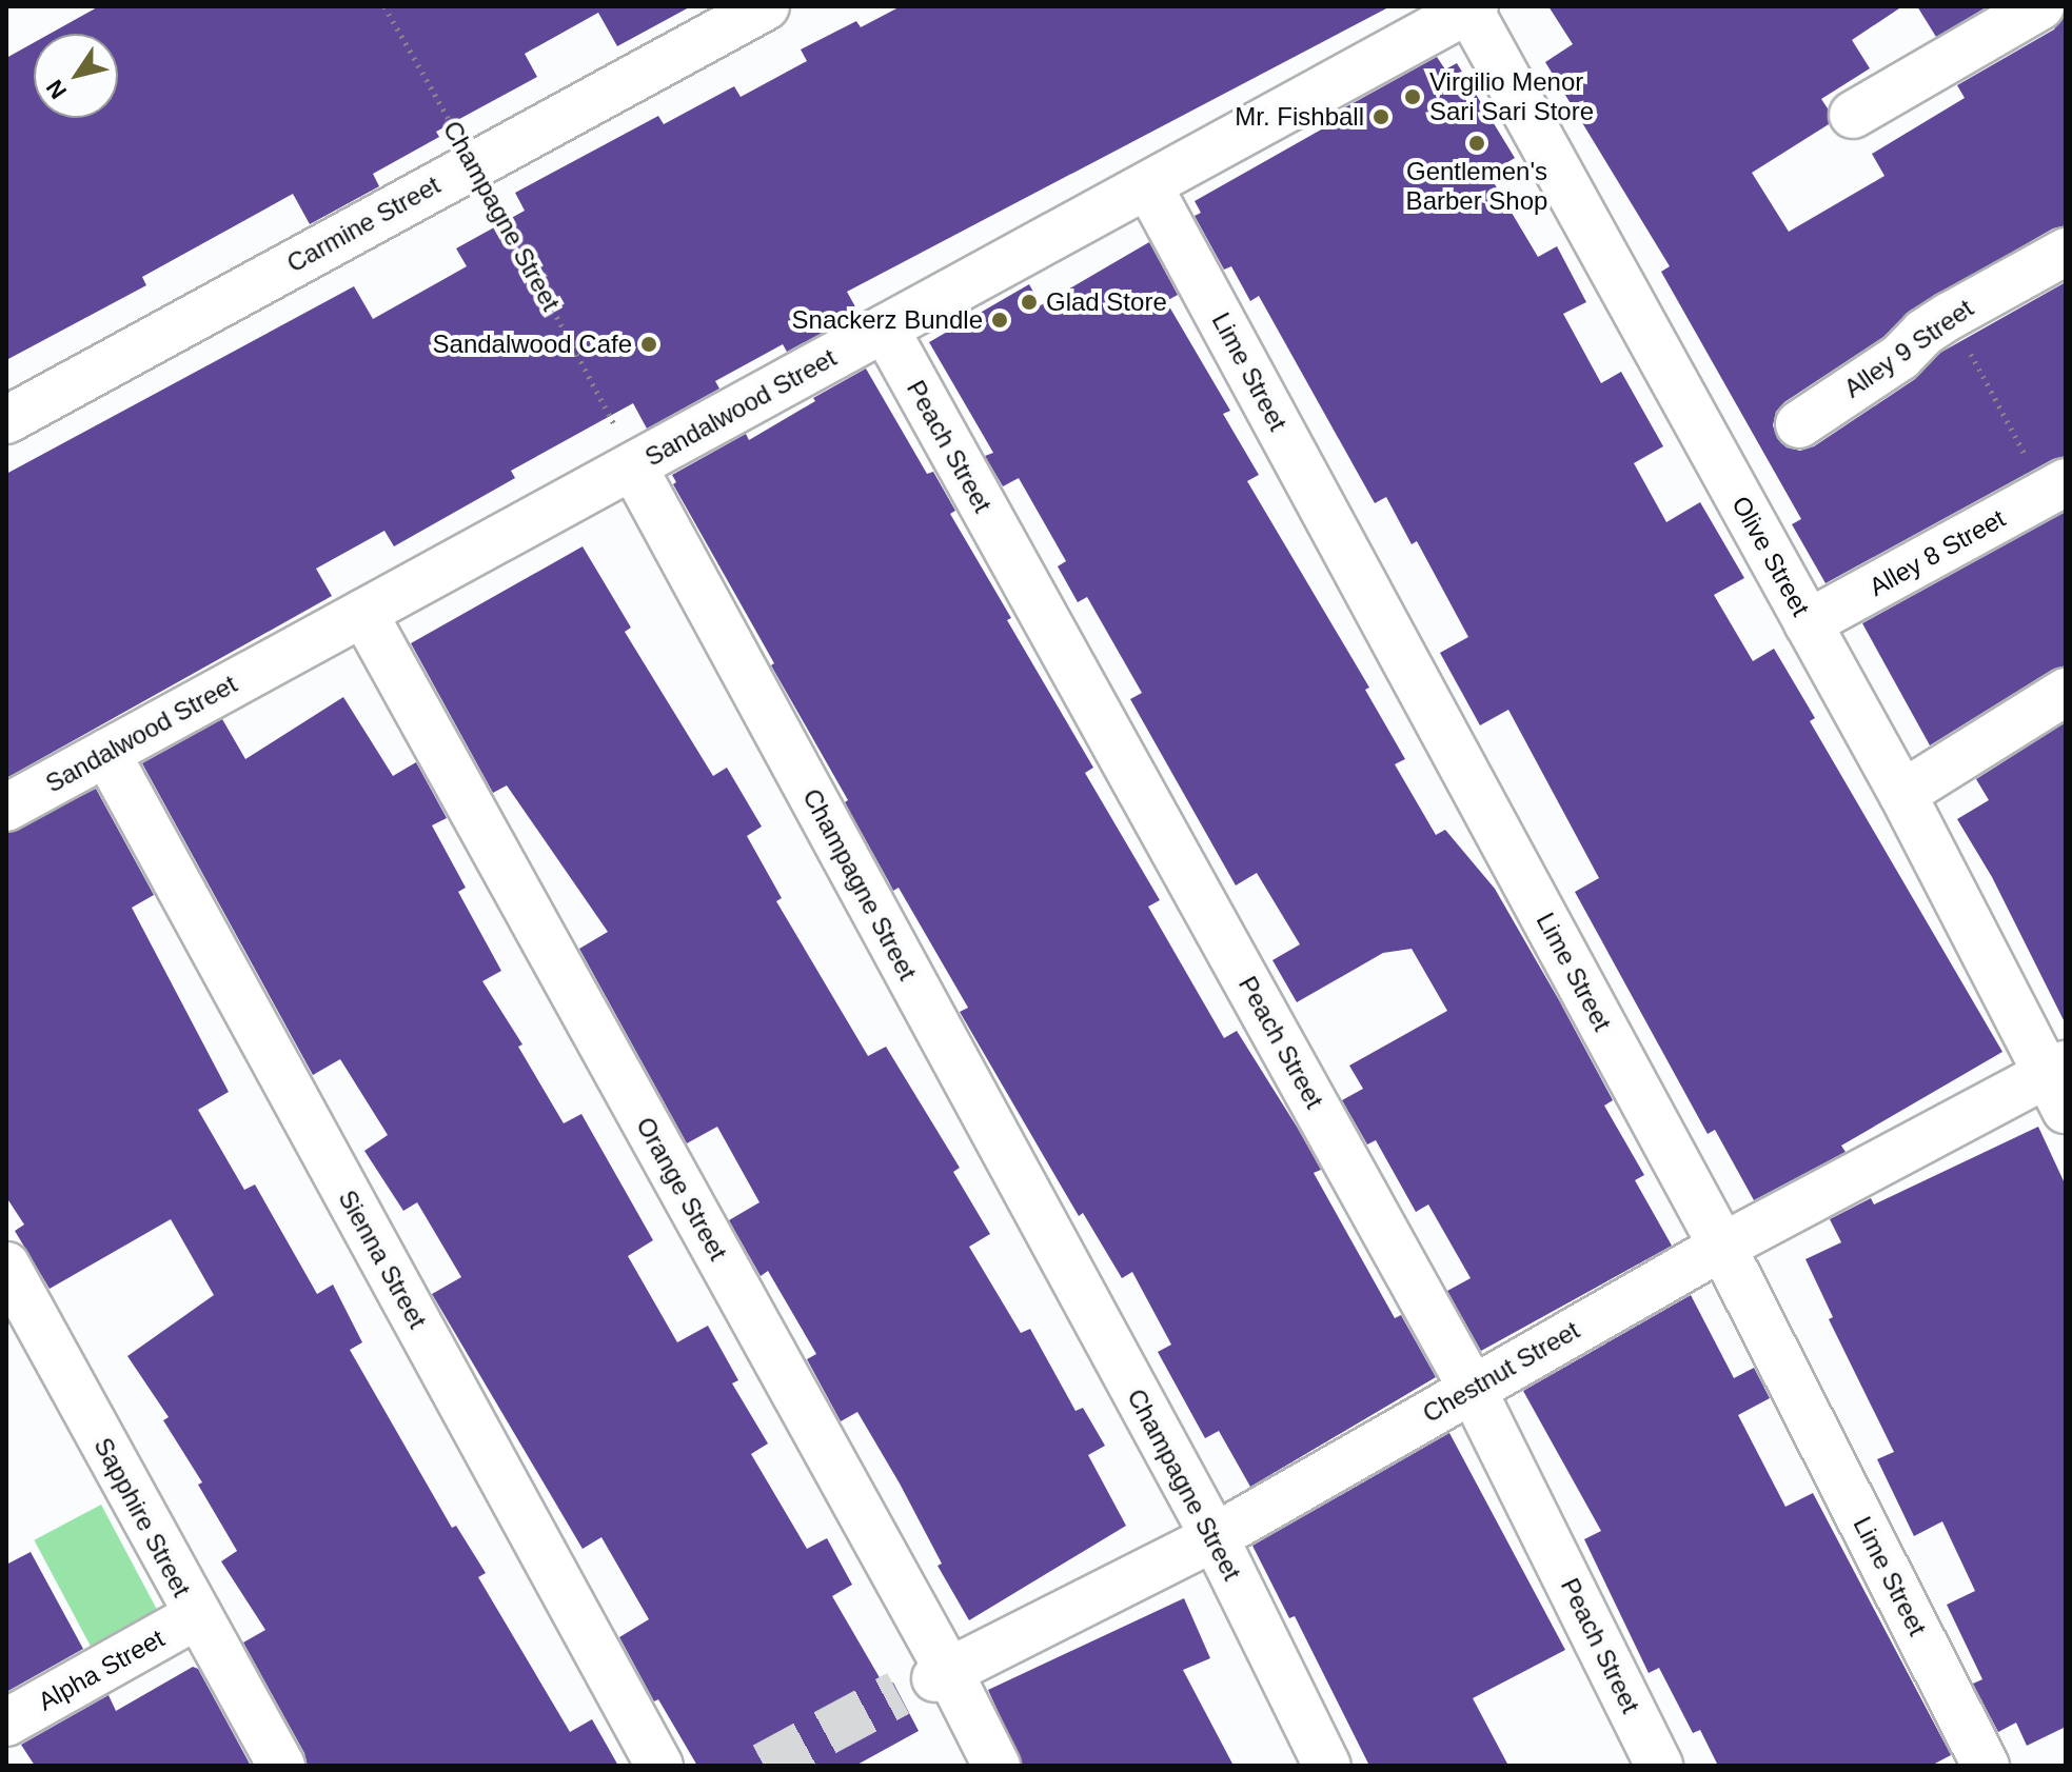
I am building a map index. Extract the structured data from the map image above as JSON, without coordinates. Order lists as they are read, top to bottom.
{
  "streets": {
    "street": [
      "Champagne Street",
      "Carmine Street",
      "Alley 9 Street",
      "Lime Street",
      "Sandalwood Street",
      "Peach Street",
      "Alley 8 Street",
      "Olive Street",
      "Orange Street",
      "Sienna Street",
      "Chestnut Street",
      "Sapphire Street",
      "Alpha Street"
    ]
  },
  "crossings": [
    ["Champagne Street", "Carmine Street"],
    ["Champagne Street", "Sandalwood Street"],
    ["Champagne Street", "Chestnut Street"],
    ["Lime Street", "Sandalwood Street"],
    ["Lime Street", "Chestnut Street"],
    ["Sandalwood Street", "Peach Street"],
    ["Sandalwood Street", "Olive Street"],
    ["Sandalwood Street", "Orange Street"],
    ["Sandalwood Street", "Sienna Street"],
    ["Peach Street", "Chestnut Street"],
    ["Alley 8 Street", "Olive Street"],
    ["Olive Street", "Chestnut Street"],
    ["Orange Street", "Chestnut Street"],
    ["Sapphire Street", "Alpha Street"]
  ],
  "places": [
    "Virgilio Menor Sari Sari Store",
    "Mr. Fishball",
    "Gentlemen's Barber Shop",
    "Glad Store",
    "Snackerz Bundle",
    "Sandalwood Cafe"
  ],
  "north": "bottom left"
}
